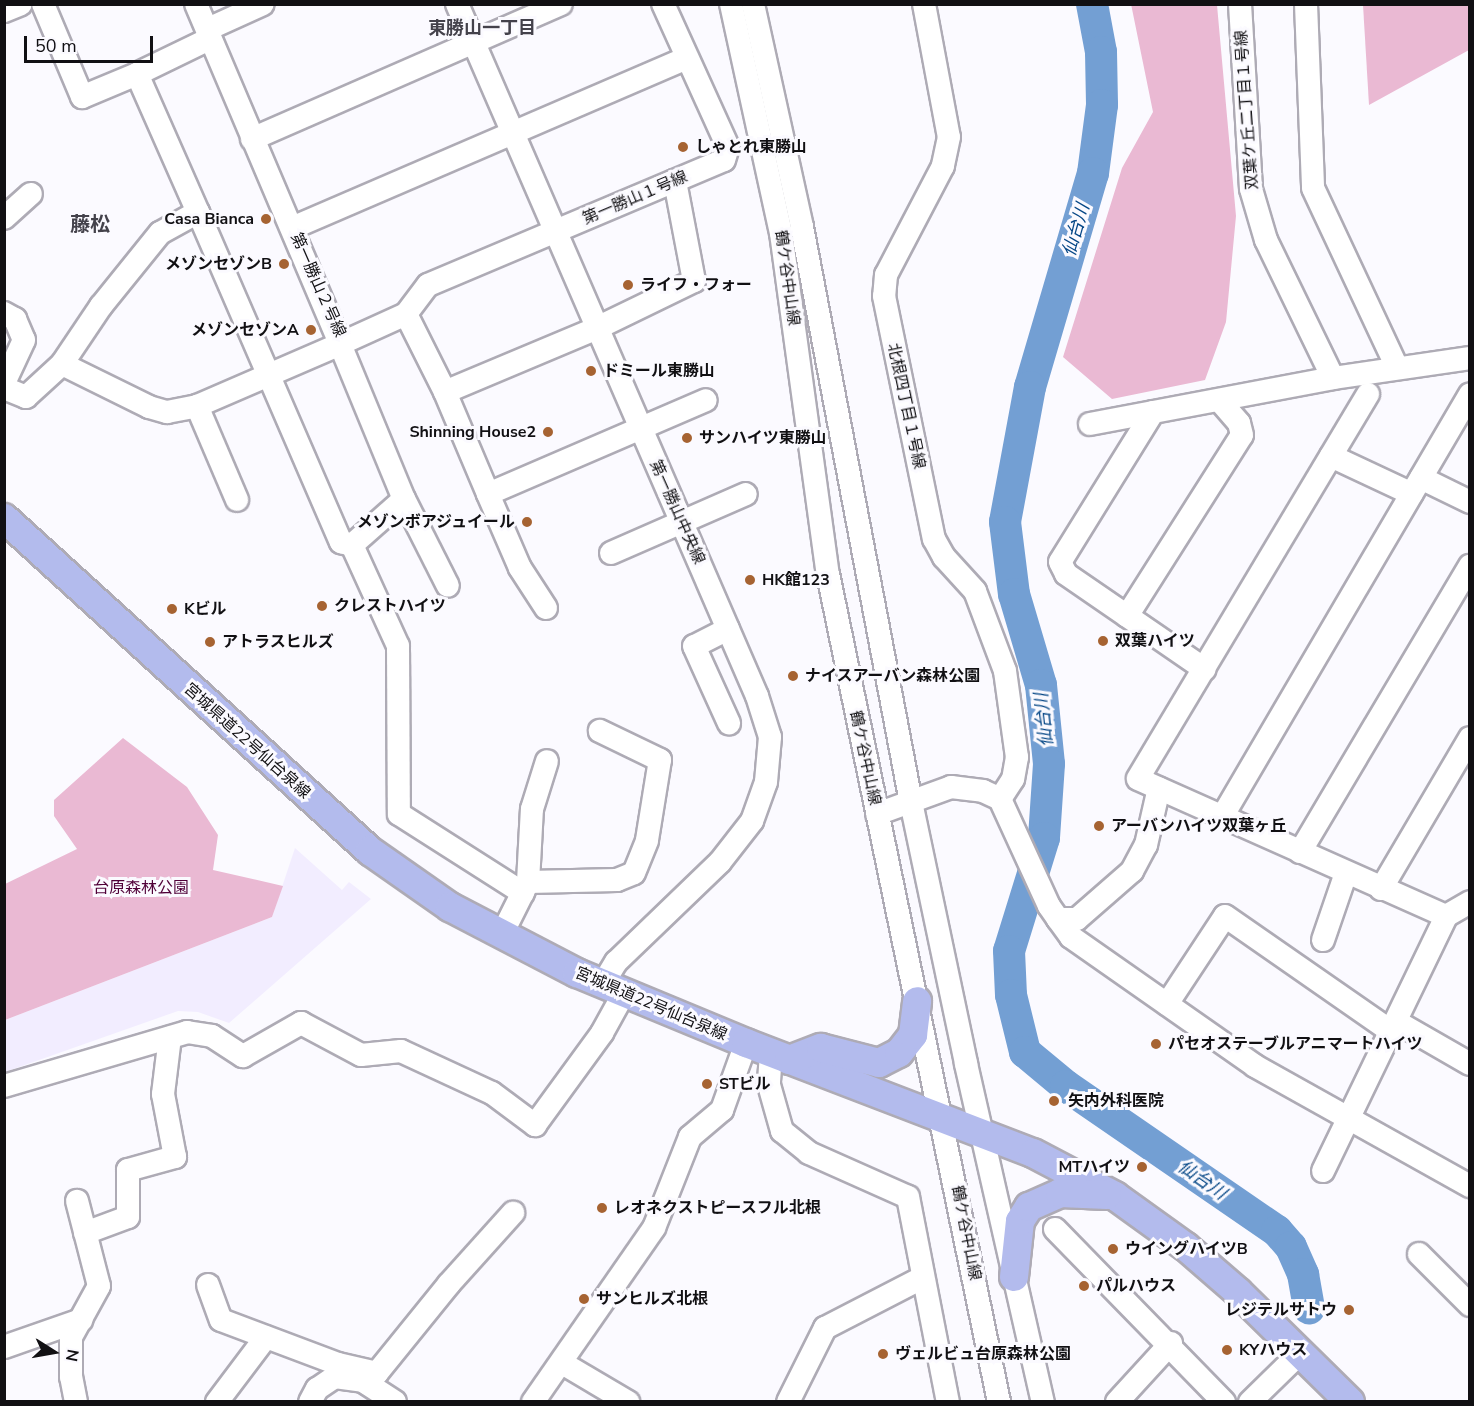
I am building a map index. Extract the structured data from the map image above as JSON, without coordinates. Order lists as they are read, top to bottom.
{
  "streets": {
    "main road": ["宮城県道22号仙台泉線"],
    "street": [
      "双葉ケ丘二丁目１号線",
      "第一勝山１号線",
      "鶴ケ谷中山線",
      "第一勝山２号線",
      "北根四丁目１号線",
      "第一勝山中央線"
    ]
  },
  "crossings": [
    ["第一勝山１号線", "第一勝山２号線"],
    ["第一勝山１号線", "第一勝山中央線"],
    ["鶴ケ谷中山線", "宮城県道22号仙台泉線"],
    ["第一勝山２号線", "第一勝山中央線"],
    ["第一勝山中央線", "宮城県道22号仙台泉線"]
  ],
  "districts": ["東勝山一丁目", "藤松"],
  "water": ["仙台川"],
  "parks": ["台原森林公園"],
  "places": [
    "しゃとれ東勝山",
    "Casa Bianca",
    "メゾンセゾンB",
    "ライフ・フォー",
    "メゾンセゾンA",
    "ドミール東勝山",
    "Shinning House2",
    "サンハイツ東勝山",
    "メゾンボアジュイール",
    "HK館123",
    "クレストハイツ",
    "Kビル",
    "双葉ハイツ",
    "アトラスヒルズ",
    "ナイスアーバン森林公園",
    "アーバンハイツ双葉ヶ丘",
    "パセオステーブルアニマートハイツ",
    "STビル",
    "矢内外科医院",
    "MTハイツ",
    "レオネクストピースフル北根",
    "ウイングハイツB",
    "パルハウス",
    "サンヒルズ北根",
    "レジテルサトウ",
    "KYハウス",
    "ヴェルビュ台原森林公園"
  ],
  "scale_bar": "50 m",
  "north": "right"
}
